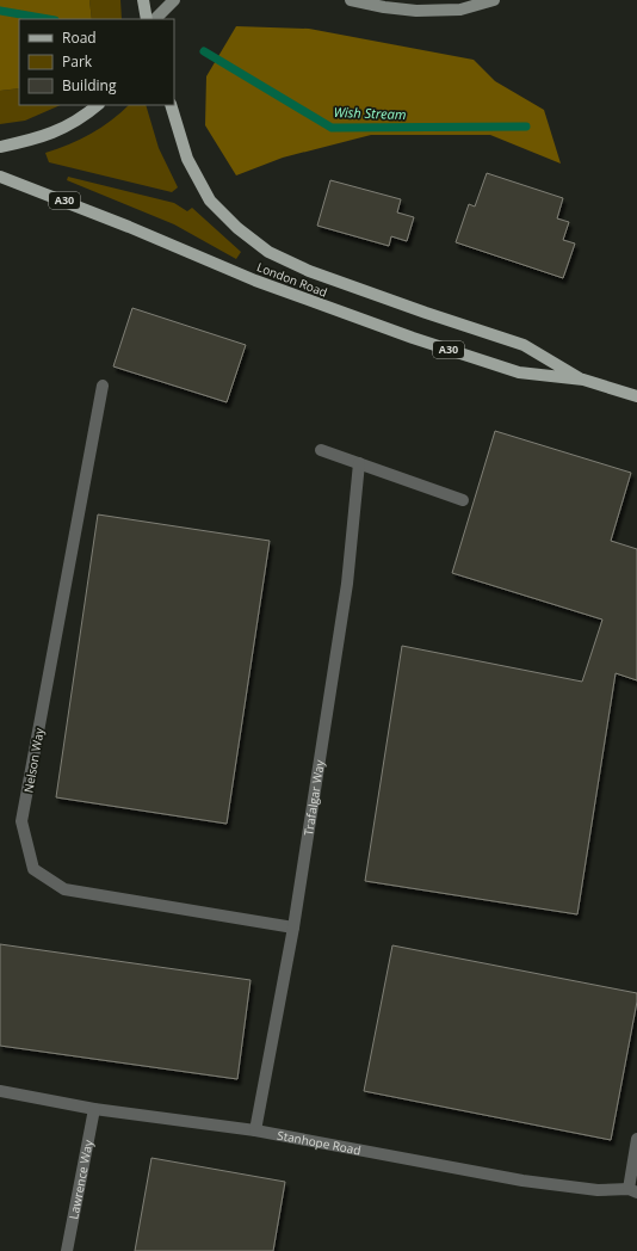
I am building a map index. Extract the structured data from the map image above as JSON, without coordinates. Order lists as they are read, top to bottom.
{
  "streets": {
    "main road": ["A30", "London Road"],
    "street": [
      "Nelson Way",
      "Trafalgar Way",
      "Stanhope Road",
      "Lawrence Way"
    ]
  },
  "crossings": [
    ["Nelson Way", "Trafalgar Way"],
    ["Trafalgar Way", "Stanhope Road"],
    ["Stanhope Road", "Lawrence Way"]
  ],
  "water": ["Wish Stream"],
  "legend": ["Road", "Park", "Building"]
}
